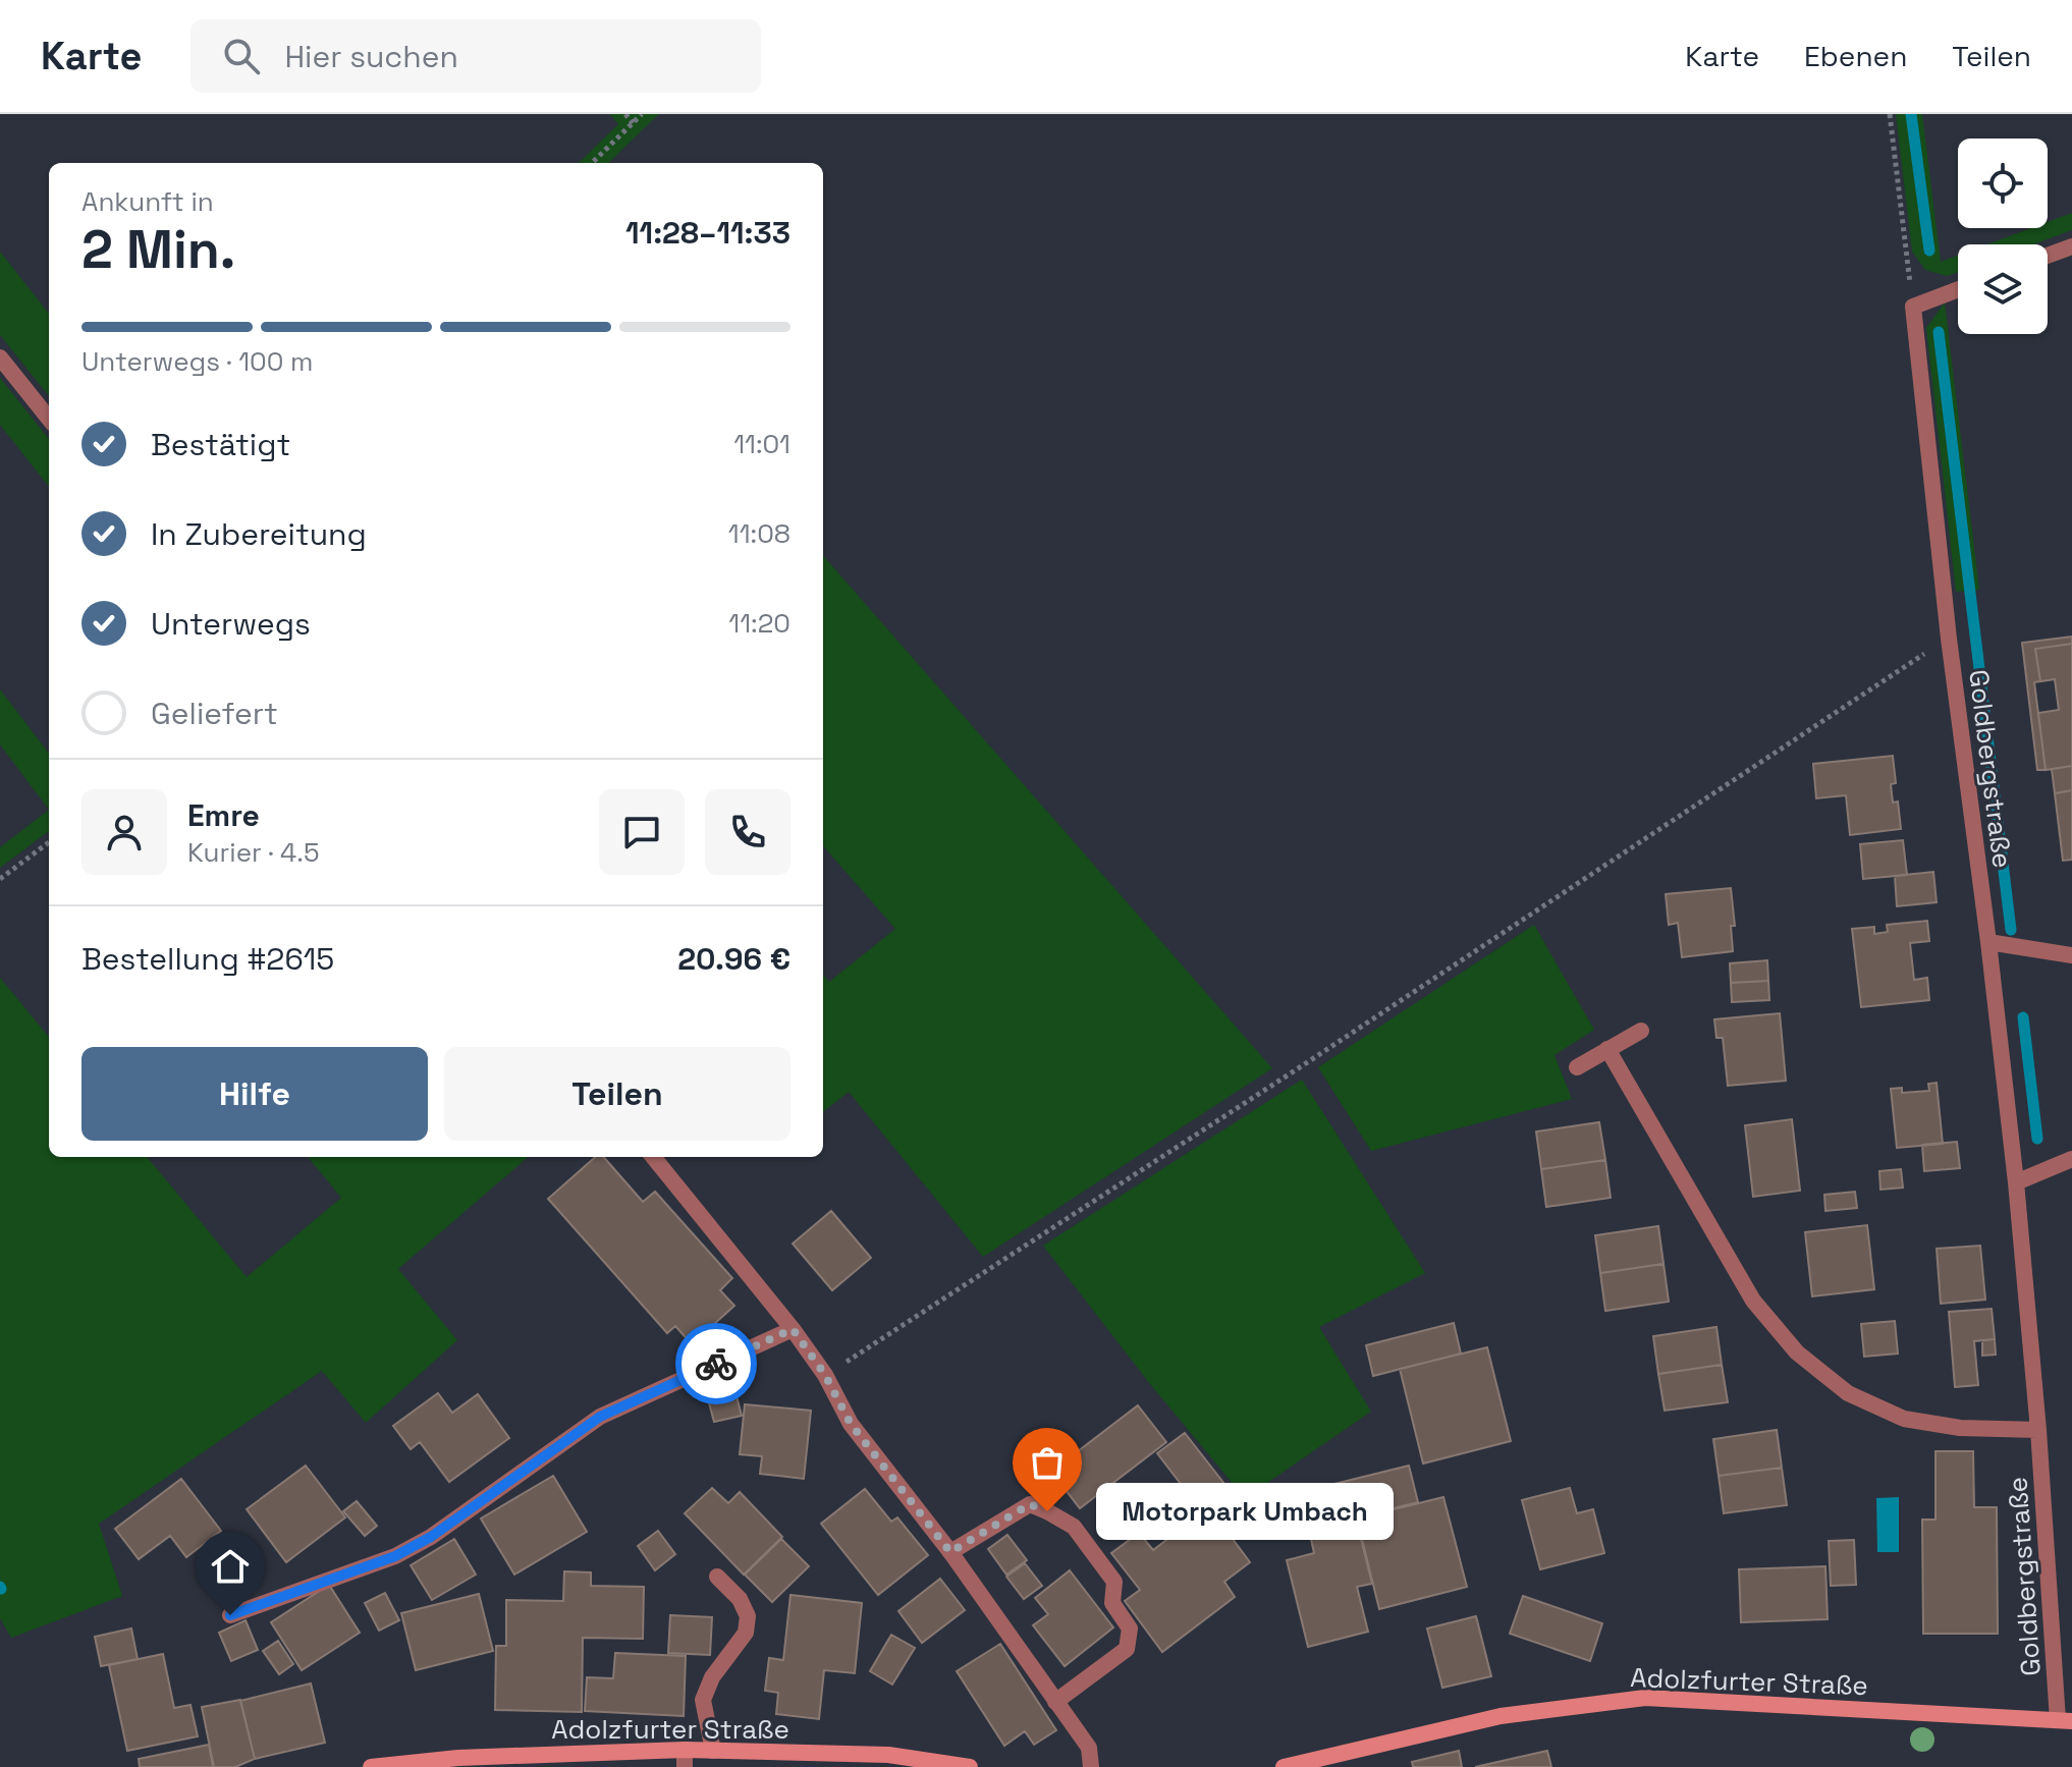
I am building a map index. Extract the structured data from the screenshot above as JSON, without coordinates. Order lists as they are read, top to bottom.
{
  "streets": {
    "main road": ["Adolzfurter Straße"],
    "street": ["Goldbergstraße"]
  },
  "crossings": [
    ["Goldbergstraße", "Adolzfurter Straße"]
  ],
  "places": ["Motorpark Umbach"],
  "page": {
    "header": "Karte",
    "search": "Hier suchen",
    "nav": ["Karte", "Ebenen", "Teilen"],
    "heading": ["2 Min.", "Ankunft in", "11:28–11:33"],
    "panel": [
      "Emre",
      "Kurier · 4.5",
      "Bestellung #2615",
      "20.96 €"
    ],
    "bar": "Unterwegs · 100 m",
    "list": [
      ["Bestätigt", "11:01"],
      ["In Zubereitung", "11:08"],
      ["Unterwegs", "11:20"],
      "Geliefert"
    ],
    "buttons": ["Hilfe", "Teilen"],
    "bubble": "Motorpark Umbach"
  }
}
